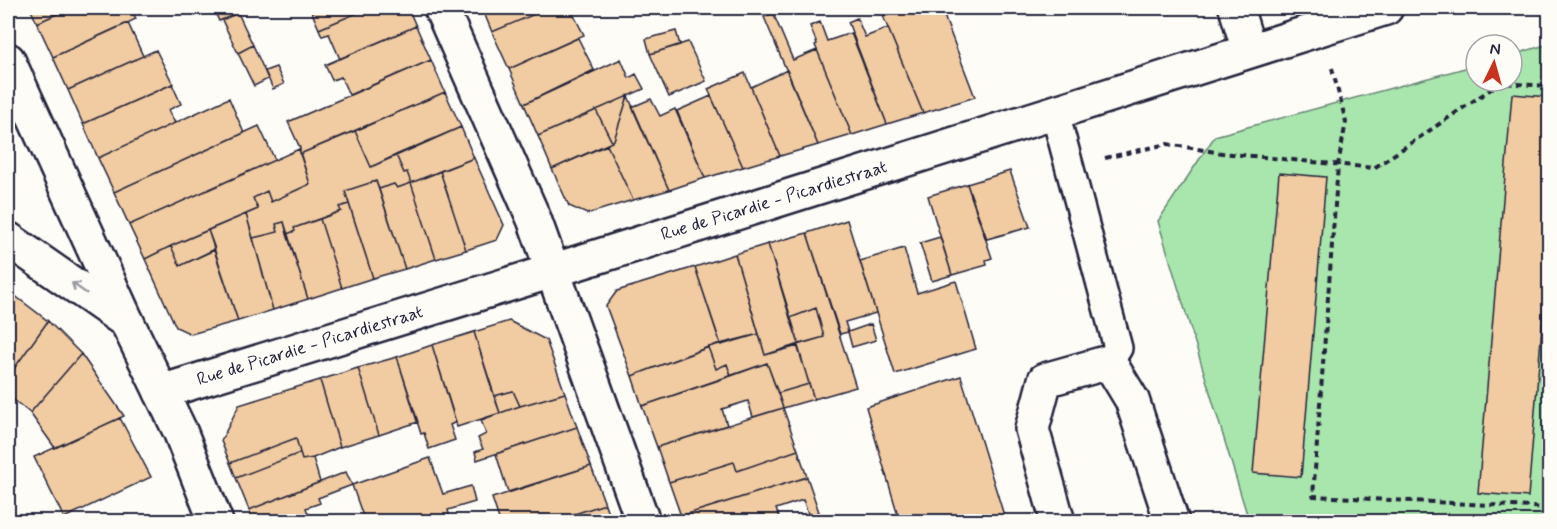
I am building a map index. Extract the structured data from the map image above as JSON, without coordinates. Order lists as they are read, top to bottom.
{
  "streets": {
    "street": ["Rue de Picardie - Picardiestraat"]
  },
  "north": "top"
}
